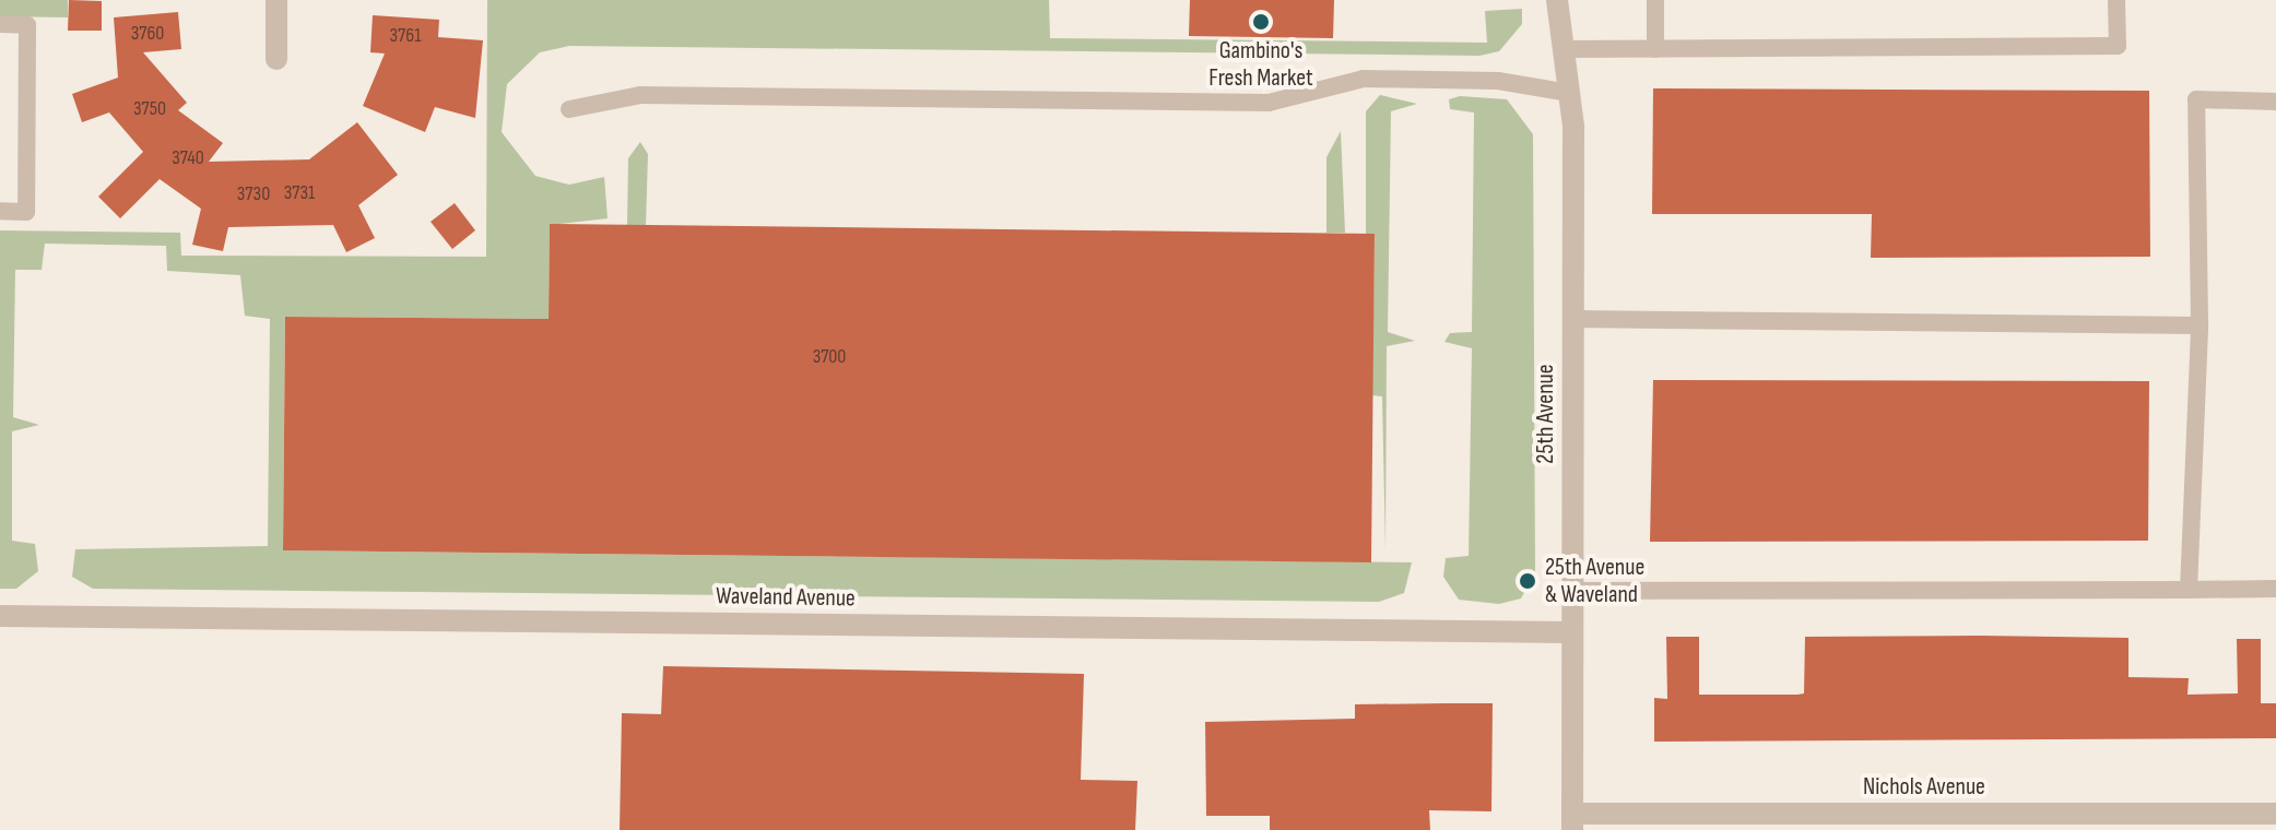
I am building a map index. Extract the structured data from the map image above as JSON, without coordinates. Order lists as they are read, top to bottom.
{
  "streets": {
    "street": ["25th Avenue", "Waveland Avenue", "Nichols Avenue"]
  },
  "crossings": [
    ["25th Avenue", "Waveland Avenue"],
    ["25th Avenue", "Nichols Avenue"]
  ],
  "places": ["Gambino's Fresh Market", "25th Avenue & Waveland"],
  "house_numbers": [
    "3760",
    "3761",
    "3750",
    "3740",
    "3731",
    "3730",
    "3700"
  ]
}
